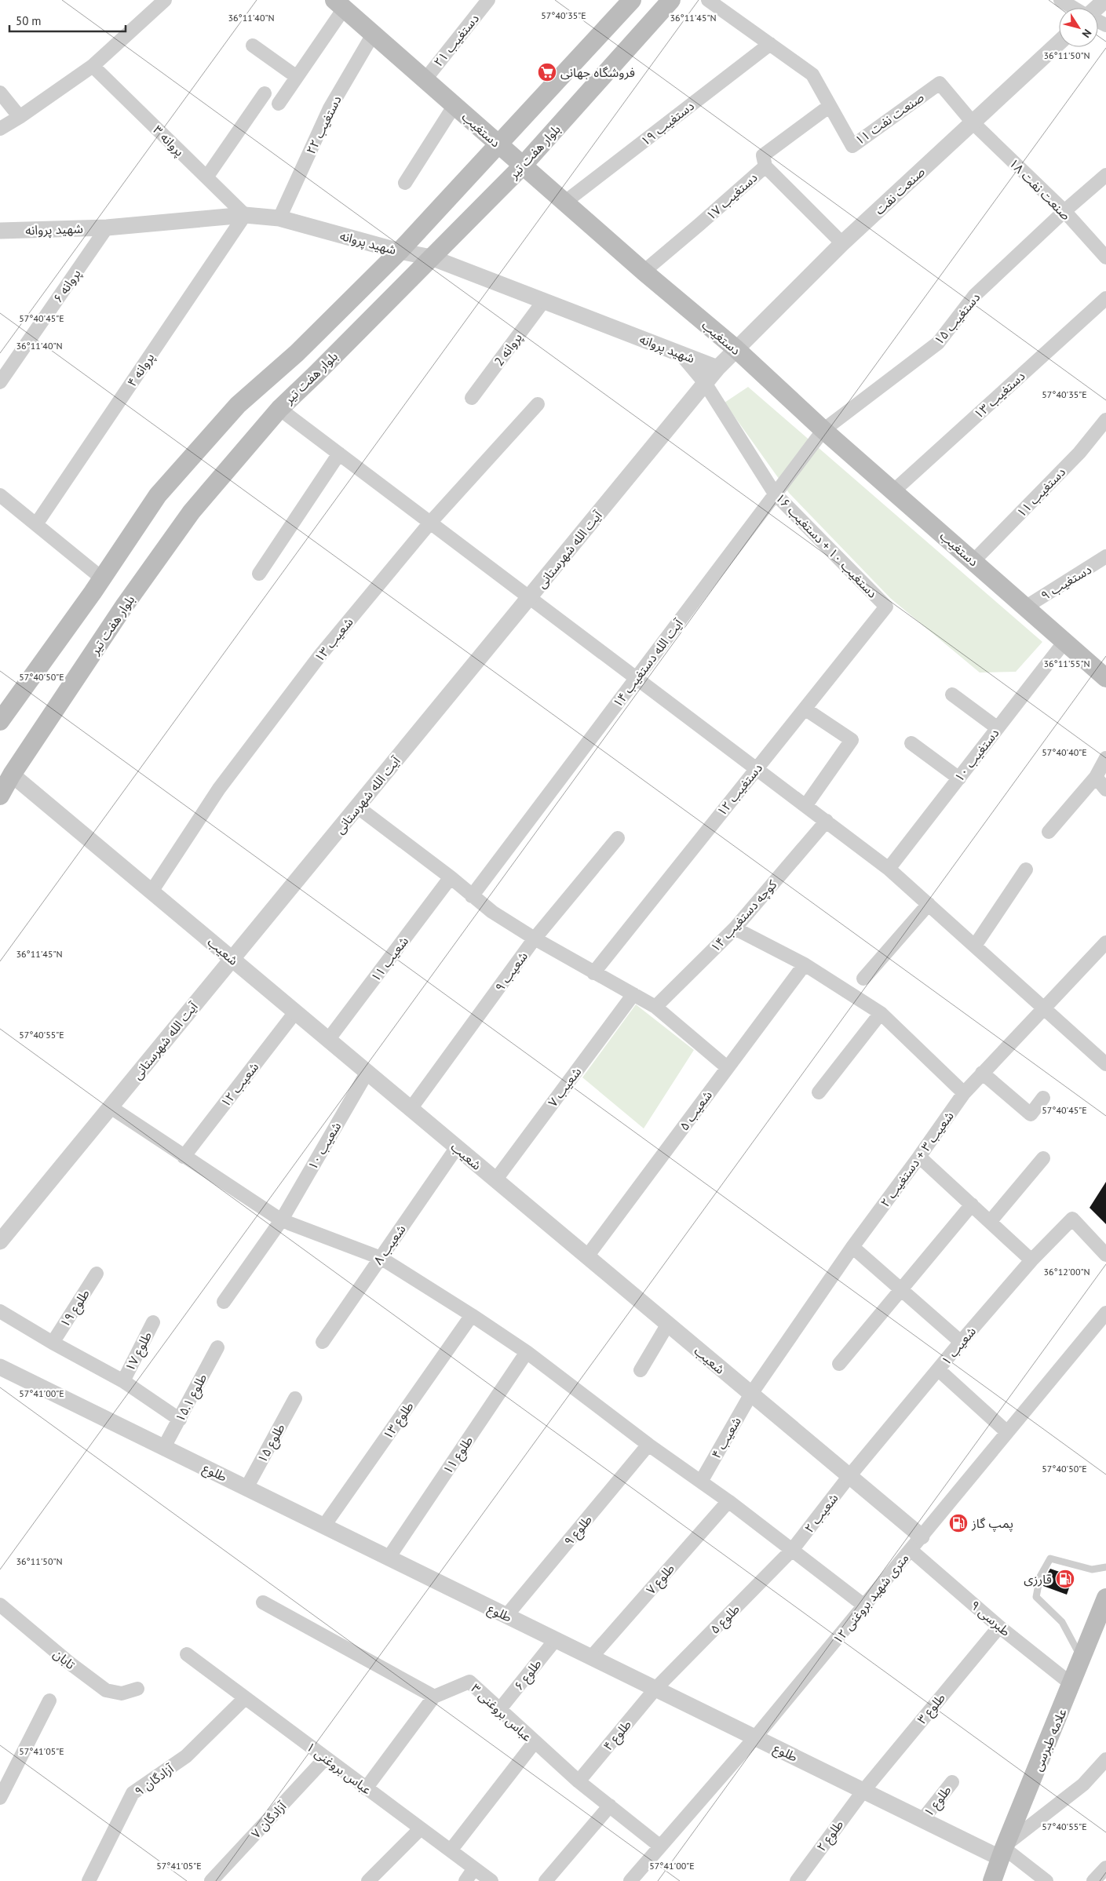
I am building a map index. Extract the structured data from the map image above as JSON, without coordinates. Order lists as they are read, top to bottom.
{
  "streets": {
    "main road": ["دستغیب", "بلوار هفت تیر", "علامه طبرسی"],
    "street": [
      "دستغیب ۲۱",
      "صنعت نفت ۱۱",
      "دستغیب ۱۹",
      "دستغیب ۲۲",
      "پروانه ۳",
      "صنعت نفت ۱۸",
      "صنعت نفت",
      "دستغیب ۱۷",
      "شهید پروانه",
      "پروانه ۶",
      "دستغیب ۱۵",
      "پروانه 2",
      "پروانه ۴",
      "دستغیب ۱۳",
      "دستغیب ۱۱",
      "دستغیب ۱۰ + دستغیب ۱۶",
      "آیت الله شهرستانی",
      "دستغیب ۹",
      "شعیب ۱۳",
      "آیت الله دستغیب ۱۴",
      "دستغیب ۱۰",
      "دستغیب ۱۲",
      "کوچه دستغیب ۱۴",
      "شعیب",
      "شعیب ۱۱",
      "شعیب ۹",
      "شعیب ۱۲",
      "شعیب ۷",
      "شعیب ۵",
      "شعیب ۱۰",
      "شعیب ۳ + دستغیب ۲",
      "شعیب ۸",
      "طلوع ۱۹",
      "شعیب ۱",
      "طلوع ۱۷",
      "طلوع ۱۵.۱",
      "طلوع ۱۳",
      "شعیب ۴",
      "طلوع ۱۵",
      "طلوع ۱۱",
      "طلوع",
      "شعیب ۲",
      "طلوع ۹",
      "طلوع ۷",
      "۱۲ متری شهید بروغنی",
      "طبرسی ۹",
      "طلوع ۵",
      "تابان",
      "طلوع ۶",
      "طلوع ۳",
      "عباس بروغنی ۳",
      "طلوع ۴",
      "عباس بروغنی ۱",
      "آزادگان ۹",
      "طلوع ۱",
      "آزادگان ۷",
      "طلوع ۲"
    ]
  },
  "crossings": [
    ["دستغیب ۲۱", "دستغیب"],
    ["صنعت نفت ۱۱", "دستغیب ۱۹"],
    ["صنعت نفت ۱۱", "صنعت نفت ۱۸"],
    ["صنعت نفت ۱۱", "صنعت نفت"],
    ["صنعت نفت ۱۱", "دستغیب ۱۷"],
    ["دستغیب ۱۹", "دستغیب"],
    ["دستغیب ۲۲", "دستغیب"],
    ["دستغیب ۲۲", "شهید پروانه"],
    ["دستغیب", "بلوار هفت تیر"],
    ["دستغیب", "صنعت نفت"],
    ["دستغیب", "دستغیب ۱۷"],
    ["دستغیب", "دستغیب ۱۵"],
    ["دستغیب", "دستغیب ۱۳"],
    ["دستغیب", "دستغیب ۱۱"],
    ["دستغیب", "آیت الله شهرستانی"],
    ["دستغیب", "دستغیب ۹"],
    ["دستغیب", "آیت الله دستغیب ۱۴"],
    ["دستغیب", "دستغیب ۱۰"],
    ["پروانه ۳", "شهید پروانه"],
    ["پروانه ۳", "پروانه ۴"],
    ["بلوار هفت تیر", "شهید پروانه"],
    ["بلوار هفت تیر", "شعیب"],
    ["صنعت نفت ۱۸", "صنعت نفت"],
    ["صنعت نفت ۱۸", "دستغیب ۱۵"],
    ["صنعت نفت", "آیت الله شهرستانی"],
    ["شهید پروانه", "پروانه ۶"],
    ["شهید پروانه", "پروانه 2"],
    ["شهید پروانه", "پروانه ۴"],
    ["شهید پروانه", "دستغیب ۱۰ + دستغیب ۱۶"],
    ["شهید پروانه", "آیت الله شهرستانی"],
    ["دستغیب ۱۵", "آیت الله دستغیب ۱۴"],
    ["دستغیب ۱۰ + دستغیب ۱۶", "آیت الله شهرستانی"],
    ["دستغیب ۱۰ + دستغیب ۱۶", "آیت الله دستغیب ۱۴"],
    ["دستغیب ۱۰ + دستغیب ۱۶", "دستغیب ۱۲"],
    ["آیت الله شهرستانی", "شعیب"],
    ["شعیب ۱۳", "شعیب"],
    ["شعیب", "شعیب ۱۱"],
    ["شعیب", "شعیب ۹"],
    ["شعیب", "شعیب ۱۲"],
    ["شعیب", "شعیب ۷"],
    ["شعیب", "شعیب ۵"],
    ["شعیب", "شعیب ۱۰"],
    ["شعیب", "شعیب ۳ + دستغیب ۲"],
    ["شعیب", "شعیب ۸"],
    ["شعیب", "شعیب ۱"],
    ["شعیب", "شعیب ۴"],
    ["شعیب", "شعیب ۲"],
    ["شعیب", "۱۲ متری شهید بروغنی"],
    ["شعیب ۳ + دستغیب ۲", "شعیب ۴"],
    ["شعیب ۱", "شعیب ۲"],
    ["طلوع ۱۵.۱", "طلوع"],
    ["طلوع ۱۳", "طلوع"],
    ["طلوع ۱۵", "طلوع"],
    ["طلوع ۱۱", "طلوع"],
    ["طلوع", "طلوع ۹"],
    ["طلوع", "طلوع ۷"],
    ["طلوع", "۱۲ متری شهید بروغنی"],
    ["طلوع", "طلوع ۵"],
    ["طلوع", "طلوع ۶"],
    ["طلوع", "طلوع ۳"],
    ["طلوع", "طلوع ۴"],
    ["طلوع", "علامه طبرسی"],
    ["طلوع", "طلوع ۱"],
    ["طلوع", "طلوع ۲"],
    ["شعیب ۲", "طلوع ۵"],
    ["۱۲ متری شهید بروغنی", "طبرسی ۹"],
    ["۱۲ متری شهید بروغنی", "عباس بروغنی ۳"],
    ["طبرسی ۹", "طلوع ۳"],
    ["طبرسی ۹", "علامه طبرسی"],
    ["طلوع ۵", "طلوع ۴"],
    ["طلوع ۶", "عباس بروغنی ۳"],
    ["طلوع ۳", "طلوع ۲"],
    ["عباس بروغنی ۳", "طلوع ۴"],
    ["عباس بروغنی ۱", "آزادگان ۹"],
    ["عباس بروغنی ۱", "آزادگان ۷"]
  ],
  "places": {
    "supermarket": ["فروشگاه جهانی"],
    "fuel station": ["پمپ گاز", "قارزی"]
  },
  "scale_bar": "50 m",
  "north": "bottom right",
  "coordinates": [
    "57°40'35\"E",
    "36°11'40\"N",
    "36°11'45\"N",
    "36°11'50\"N",
    "57°40'45\"E",
    "36°11'55\"N",
    "57°40'50\"E",
    "57°40'40\"E",
    "57°40'55\"E",
    "36°12'00\"N",
    "57°41'00\"E",
    "57°41'05\"E"
  ]
}
